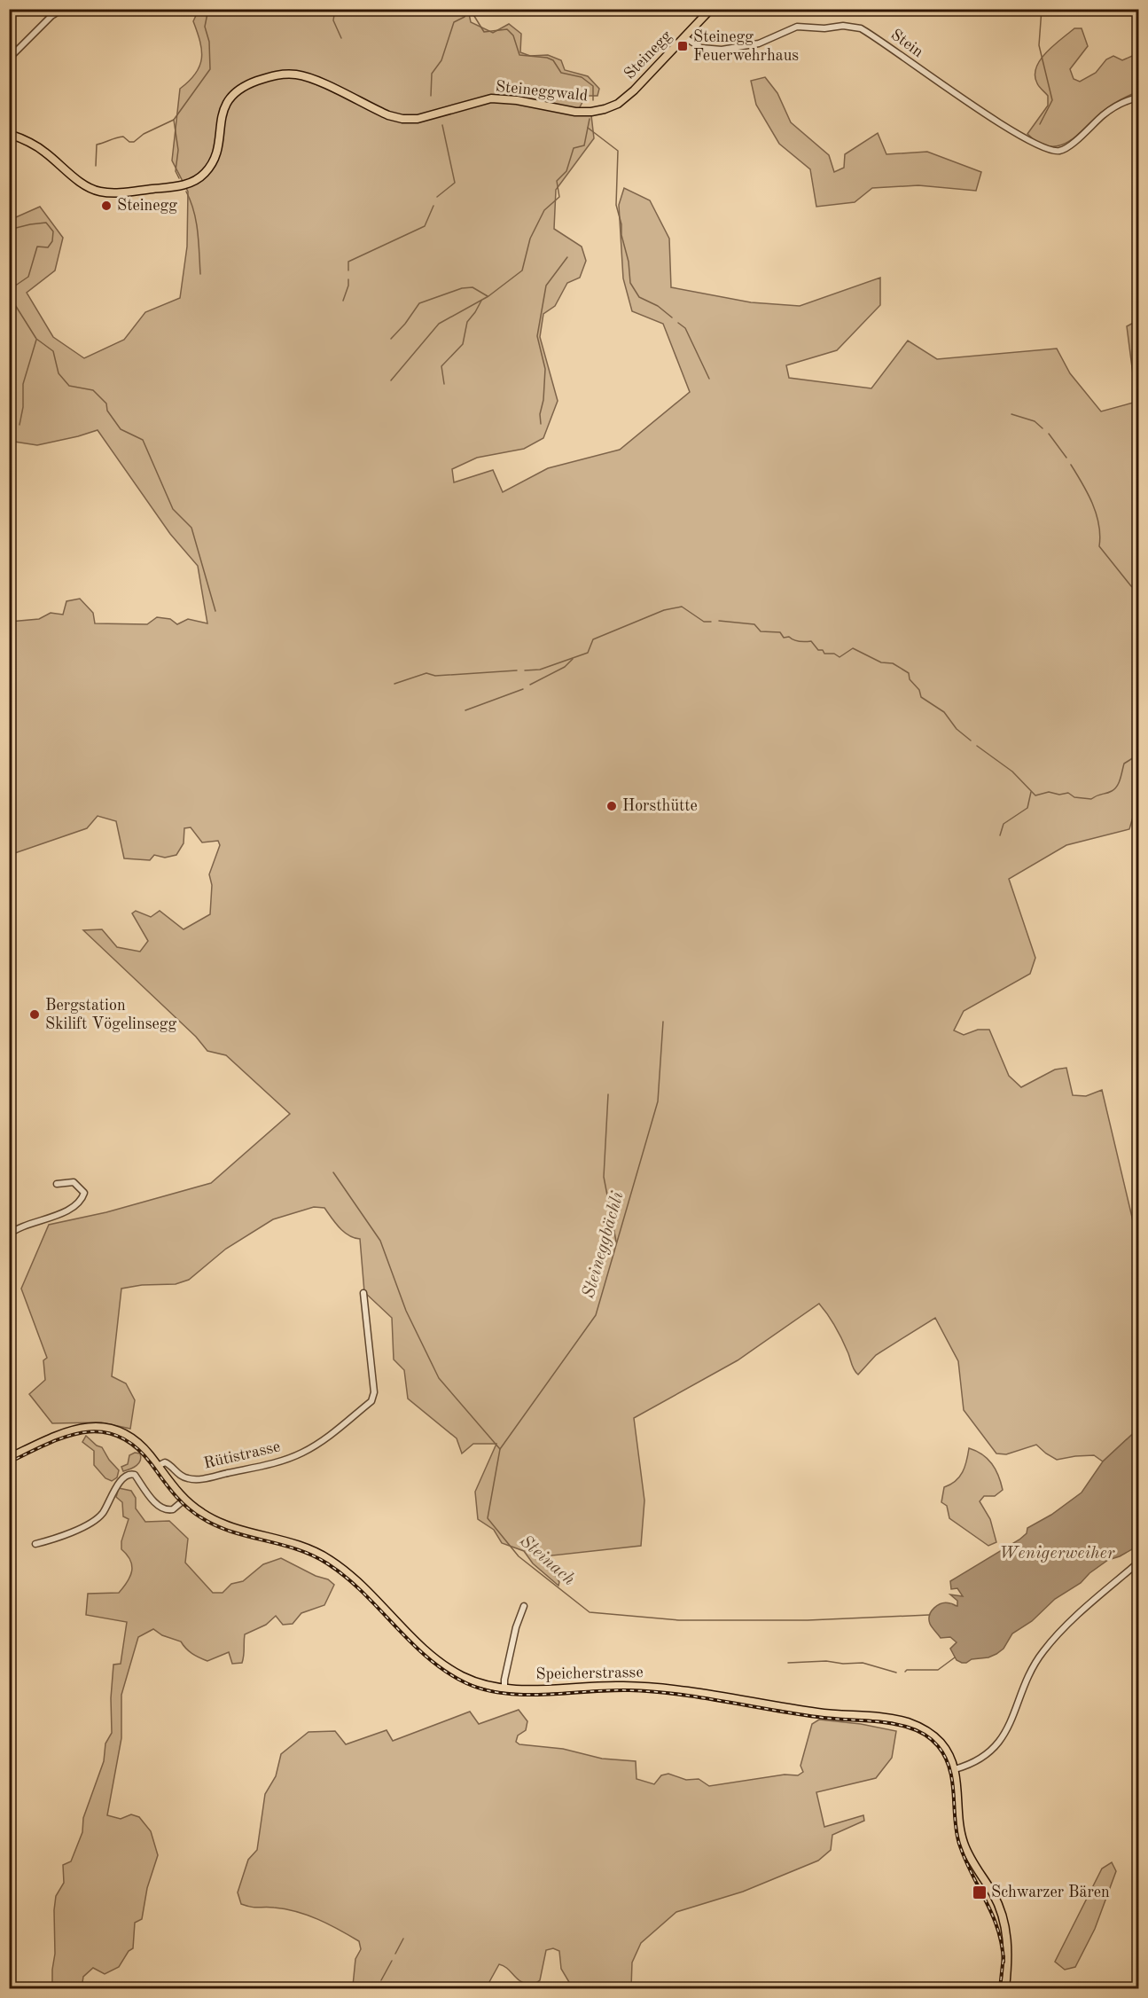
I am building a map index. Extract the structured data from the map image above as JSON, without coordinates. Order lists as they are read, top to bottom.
{
  "streets": {
    "main road": ["Steinegg", "Steineggwald", "Speicherstrasse"],
    "street": ["Stein", "Rütistrasse"]
  },
  "crossings": [
    ["Stein", "Steinegg"],
    ["Steinegg", "Steineggwald"],
    ["Rütistrasse", "Speicherstrasse"]
  ],
  "water": ["Steineggbächli", "Wenigerweiher", "Steinach"],
  "places": {
    "transit": ["Steinegg Feuerwehrhaus", "Schwarzer Bären"],
    "other": ["Steinegg", "Horsthütte", "Bergstation Skilift Vögelinsegg"]
  }
}
